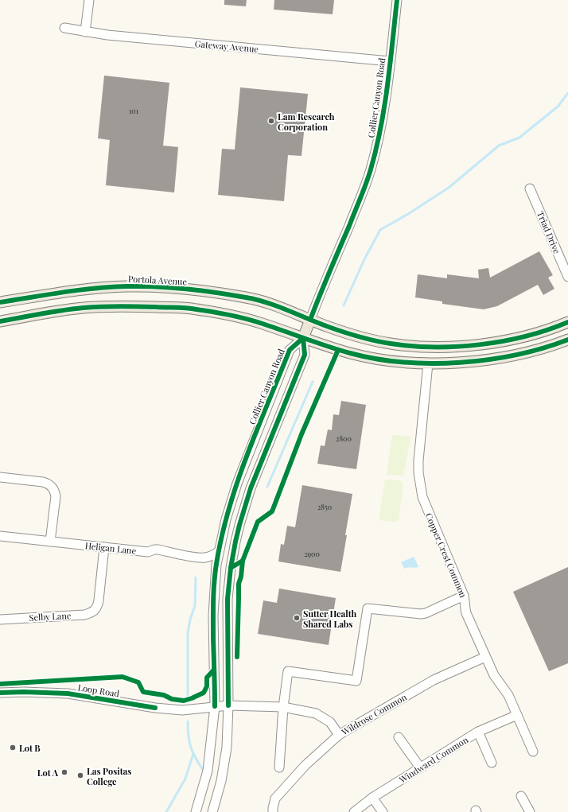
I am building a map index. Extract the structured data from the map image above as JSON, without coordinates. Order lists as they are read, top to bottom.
{
  "streets": {
    "main road": ["Collier Canyon Road", "Portola Avenue"],
    "street": [
      "Gateway Avenue",
      "Triad Drive",
      "Heligan Lane",
      "Copper Crest Common",
      "Selby Lane",
      "Loop Road",
      "Wildrose Common",
      "Windward Common"
    ]
  },
  "crossings": [
    ["Gateway Avenue", "Collier Canyon Road"],
    ["Collier Canyon Road", "Portola Avenue"],
    ["Collier Canyon Road", "Heligan Lane"],
    ["Collier Canyon Road", "Loop Road"],
    ["Heligan Lane", "Selby Lane"],
    ["Copper Crest Common", "Wildrose Common"],
    ["Copper Crest Common", "Windward Common"],
    ["Loop Road", "Wildrose Common"]
  ],
  "places": [
    "Lam Research Corporation",
    "Sutter Health Shared Labs",
    "Lot B",
    "Lot A",
    "Las Positas College"
  ],
  "house_numbers": [
    "101",
    "2800",
    "2850",
    "2900"
  ]
}
